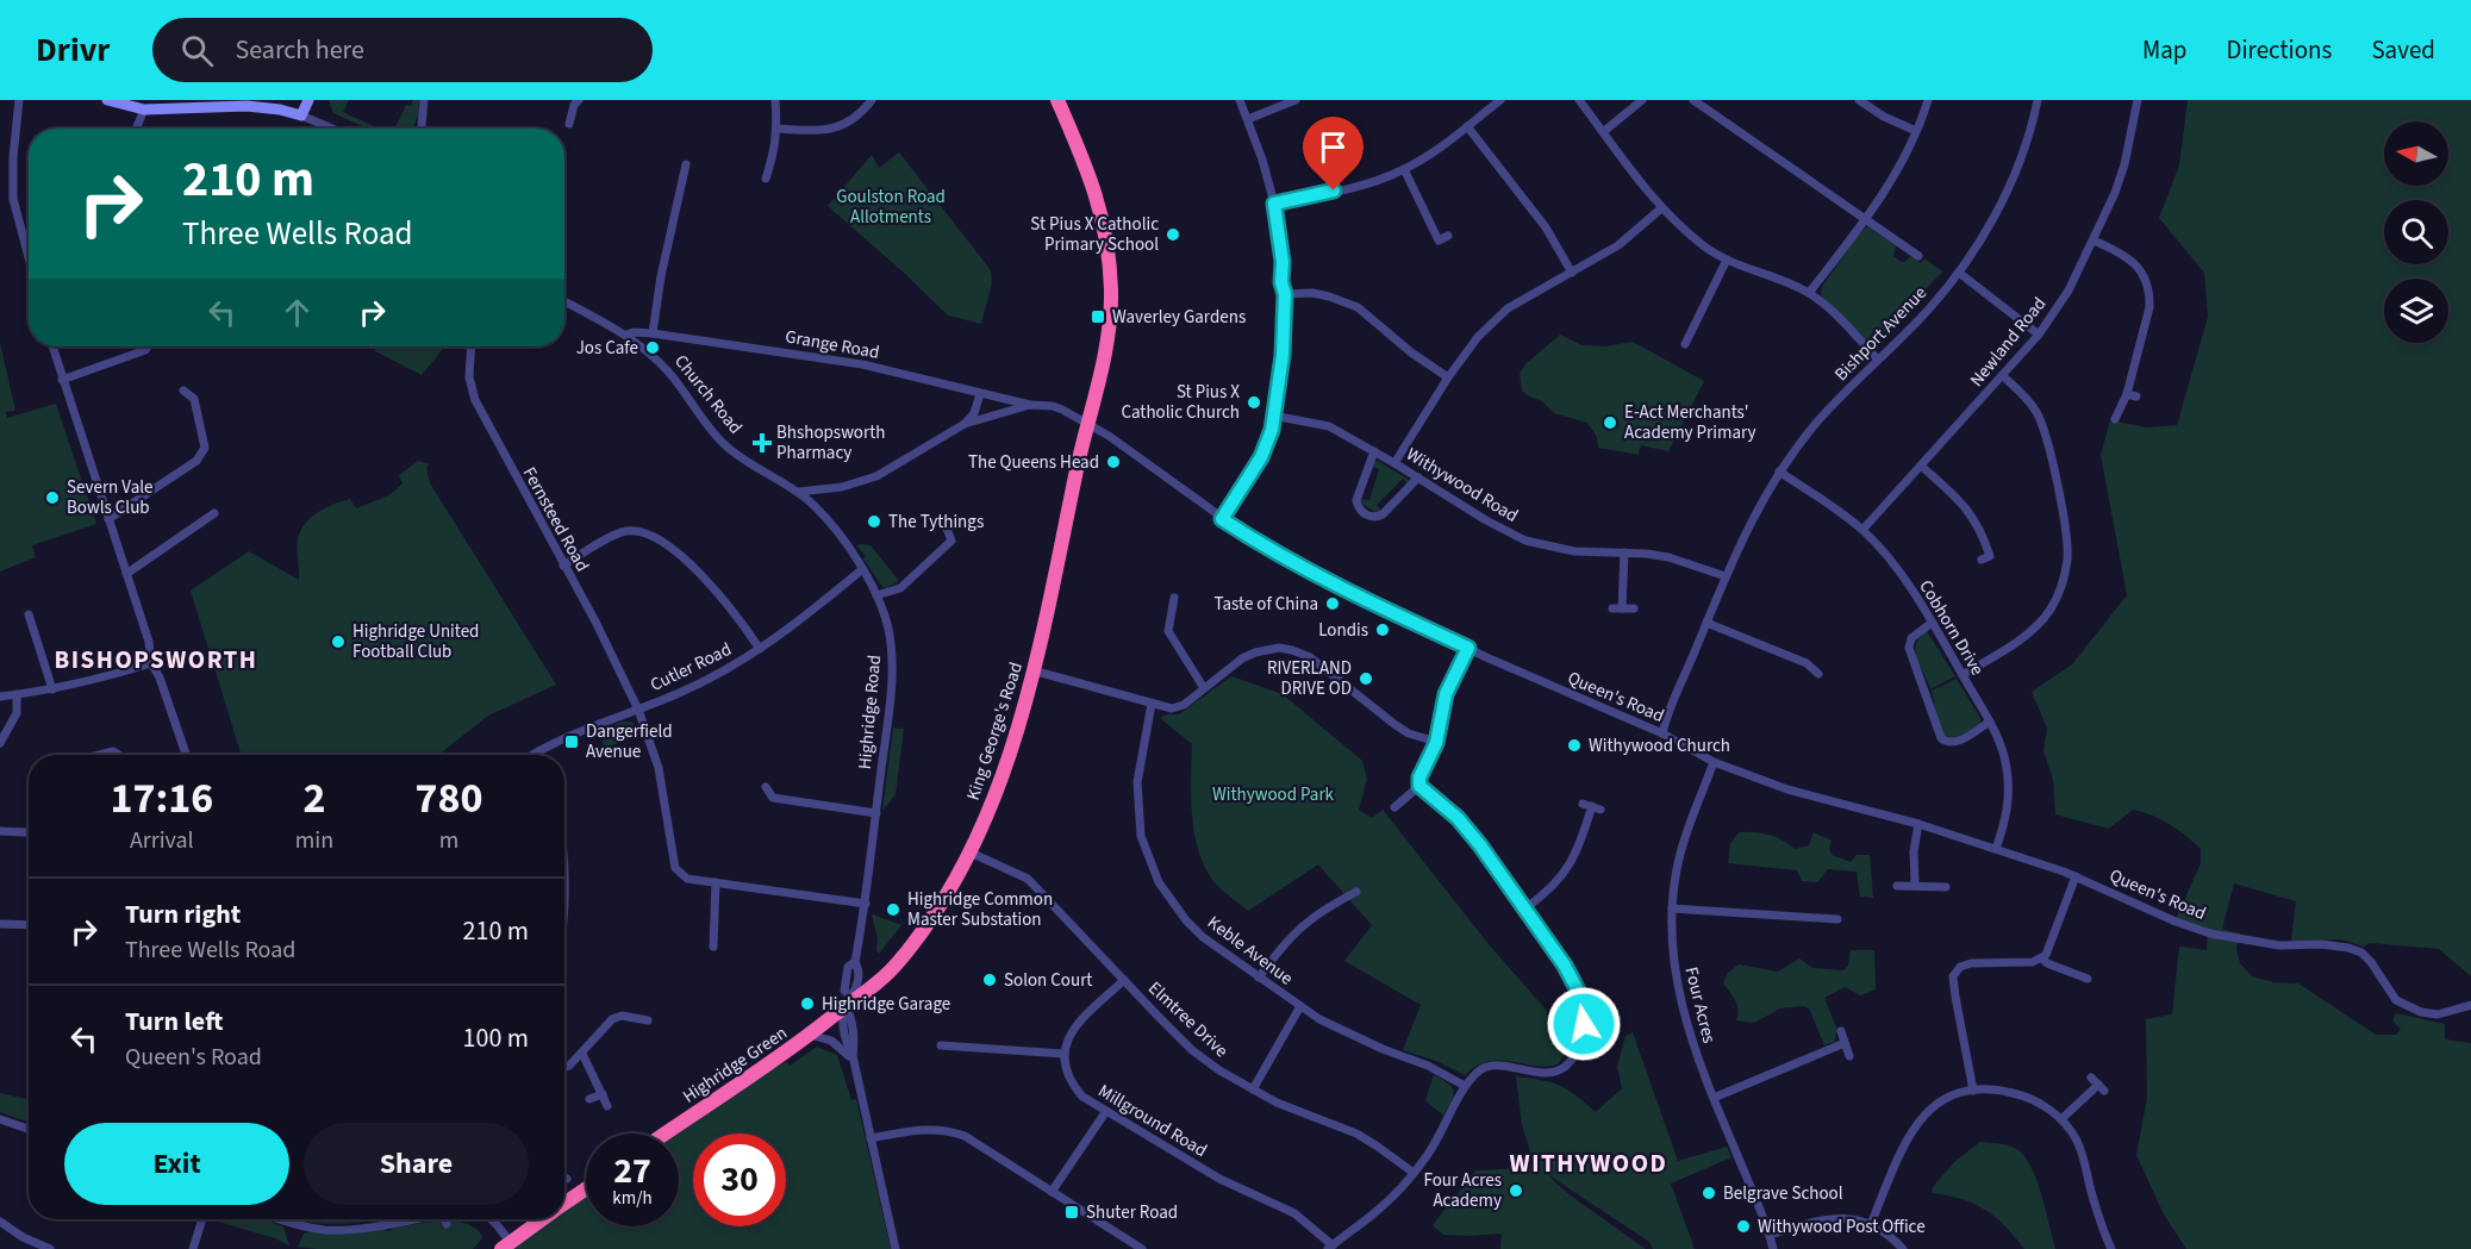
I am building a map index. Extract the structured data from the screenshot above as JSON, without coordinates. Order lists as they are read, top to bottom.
{
  "streets": {
    "highway": ["King George's Road", "Highridge Green"],
    "street": [
      "Bishport Avenue",
      "Newland Road",
      "Grange Road",
      "Church Road",
      "Withywood Road",
      "Fernsteed Road",
      "Cobhorn Drive",
      "Cutler Road",
      "Queen's Road",
      "Highridge Road",
      "Keble Avenue",
      "Four Acres",
      "Elmtree Drive",
      "Millground Road"
    ]
  },
  "crossings": [
    ["Bishport Avenue", "Withywood Road"],
    ["Bishport Avenue", "Cobhorn Drive"],
    ["Bishport Avenue", "Queen's Road"],
    ["Newland Road", "Cobhorn Drive"],
    ["Grange Road", "Church Road"],
    ["Grange Road", "Queen's Road"],
    ["Church Road", "Queen's Road"],
    ["Church Road", "Highridge Road"],
    ["Fernsteed Road", "Cutler Road"],
    ["Fernsteed Road", "Highridge Road"],
    ["Cobhorn Drive", "Queen's Road"],
    ["Cutler Road", "Highridge Road"],
    ["Queen's Road", "Highridge Road"],
    ["Queen's Road", "King George's Road"],
    ["Queen's Road", "Four Acres"],
    ["Highridge Road", "King George's Road"],
    ["Highridge Road", "Highridge Green"],
    ["King George's Road", "Elmtree Drive"],
    ["King George's Road", "Highridge Green"]
  ],
  "districts": ["BISHOPSWORTH", "WITHYWOOD"],
  "parks": ["Goulston Road Allotments", "Withywood Park"],
  "places": {
    "other": [
      "St Pius X Catholic Primary School",
      "Jos Cafe",
      "St Pius X Catholic Church",
      "E-Act Merchants' Academy Primary",
      "The Queens Head",
      "Severn Vale Bowls Club",
      "The Tythings",
      "Taste of China",
      "Londis",
      "Highridge United Football Club",
      "RIVERLAND DRIVE OD",
      "Withywood Church",
      "Highridge Common Master Substation",
      "Solon Court",
      "Highridge Garage",
      "Four Acres Academy",
      "Belgrave School",
      "Withywood Post Office"
    ],
    "transit": ["Waverley Gardens", "Dangerfield Avenue", "Shuter Road"],
    "health": ["Bhshopsworth Pharmacy"]
  },
  "north": "left",
  "page": {
    "header": "Drivr",
    "search": "Search here",
    "nav": ["Map", "Directions", "Saved"],
    "turn": ["210 m", "Three Wells Road"],
    "eta": [
      "17:16",
      "Arrival",
      "2",
      "min",
      "780",
      "m"
    ],
    "list": [
      {
        "name": "Turn right",
        "note": "Three Wells Road",
        "value": "210 m"
      },
      {
        "name": "Turn left",
        "note": "Queen's Road",
        "value": "100 m"
      }
    ],
    "buttons": ["Exit", "Share"],
    "speed": "27 km/h",
    "limit": "30"
  }
}
